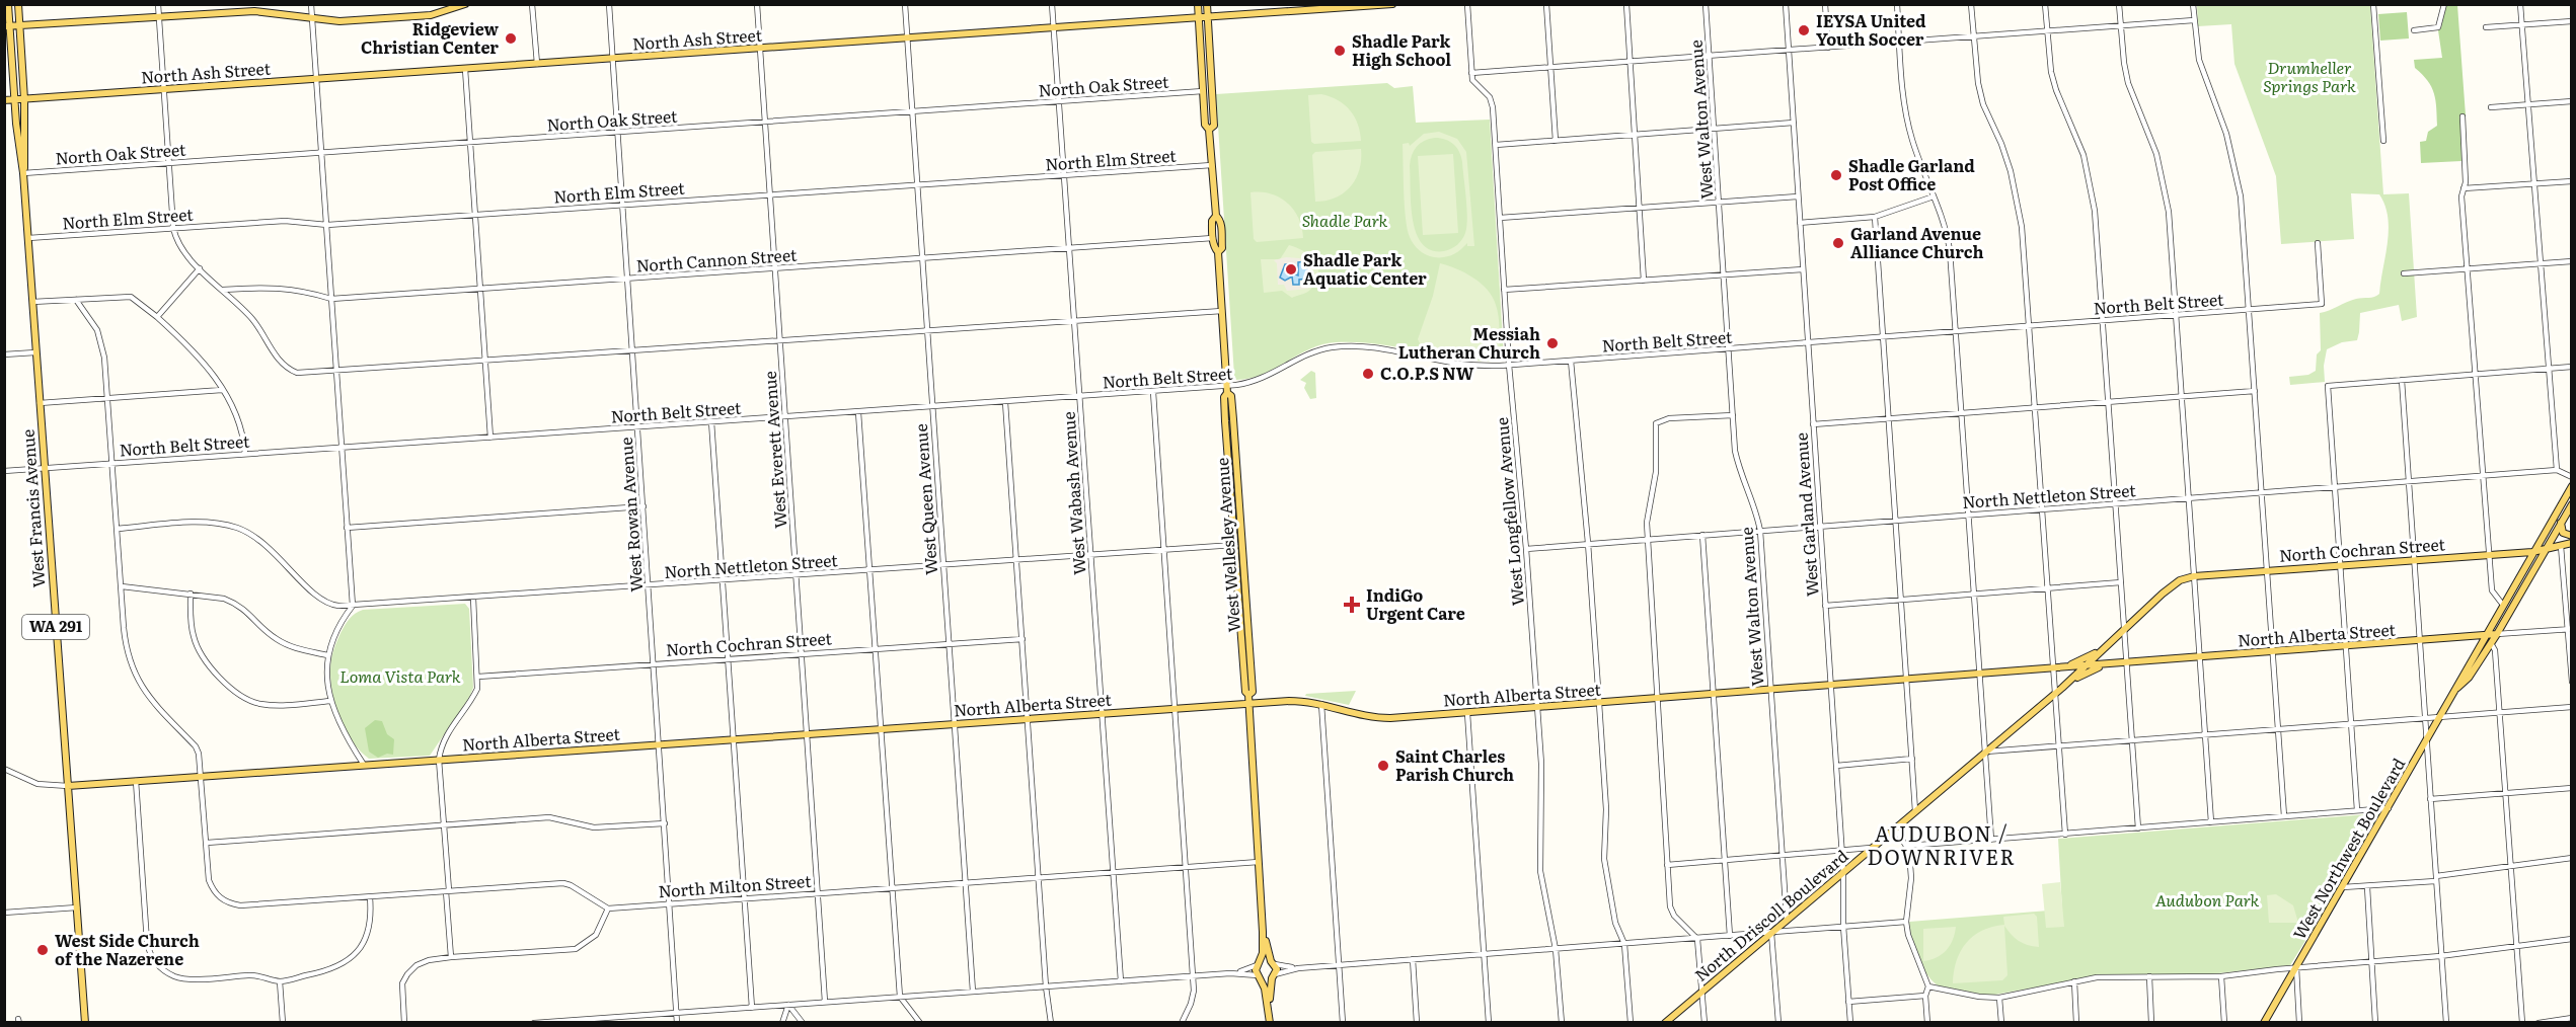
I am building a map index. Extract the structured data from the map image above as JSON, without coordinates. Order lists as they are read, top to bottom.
{
  "streets": {
    "main road": [
      "North Ash Street",
      "West Francis Avenue",
      "West Wellesley Avenue",
      "North Cochran Street",
      "WA 291",
      "North Alberta Street",
      "West Northwest Boulevard",
      "North Driscoll Boulevard"
    ],
    "street": [
      "North Oak Street",
      "West Walton Avenue",
      "North Elm Street",
      "North Cannon Street",
      "North Belt Street",
      "West Everett Avenue",
      "West Wabash Avenue",
      "North Nettleton Street",
      "West Queen Avenue",
      "West Longfellow Avenue",
      "West Rowan Avenue",
      "West Garland Avenue",
      "North Milton Street"
    ]
  },
  "crossings": [
    ["North Ash Street", "West Everett Avenue"],
    ["North Ash Street", "West Wabash Avenue"],
    ["North Ash Street", "West Queen Avenue"],
    ["North Ash Street", "West Francis Avenue"],
    ["North Ash Street", "West Rowan Avenue"],
    ["North Ash Street", "West Wellesley Avenue"],
    ["North Oak Street", "West Everett Avenue"],
    ["North Oak Street", "West Wabash Avenue"],
    ["North Oak Street", "West Queen Avenue"],
    ["North Oak Street", "West Francis Avenue"],
    ["North Oak Street", "West Rowan Avenue"],
    ["North Oak Street", "West Wellesley Avenue"],
    ["West Walton Avenue", "North Belt Street"],
    ["West Walton Avenue", "North Nettleton Street"],
    ["West Walton Avenue", "North Alberta Street"],
    ["West Walton Avenue", "North Driscoll Boulevard"],
    ["North Elm Street", "West Everett Avenue"],
    ["North Elm Street", "West Wabash Avenue"],
    ["North Elm Street", "West Queen Avenue"],
    ["North Elm Street", "West Francis Avenue"],
    ["North Elm Street", "West Rowan Avenue"],
    ["North Elm Street", "West Wellesley Avenue"],
    ["North Cannon Street", "West Everett Avenue"],
    ["North Cannon Street", "West Wabash Avenue"],
    ["North Cannon Street", "West Queen Avenue"],
    ["North Cannon Street", "West Rowan Avenue"],
    ["North Cannon Street", "West Wellesley Avenue"],
    ["North Belt Street", "West Everett Avenue"],
    ["North Belt Street", "West Wabash Avenue"],
    ["North Belt Street", "West Queen Avenue"],
    ["North Belt Street", "West Francis Avenue"],
    ["North Belt Street", "West Longfellow Avenue"],
    ["North Belt Street", "West Rowan Avenue"],
    ["North Belt Street", "West Garland Avenue"],
    ["North Belt Street", "West Wellesley Avenue"],
    ["West Everett Avenue", "North Nettleton Street"],
    ["West Everett Avenue", "North Cochran Street"],
    ["West Everett Avenue", "North Alberta Street"],
    ["West Everett Avenue", "North Milton Street"],
    ["West Wabash Avenue", "North Nettleton Street"],
    ["West Wabash Avenue", "North Alberta Street"],
    ["West Wabash Avenue", "North Milton Street"],
    ["North Nettleton Street", "West Queen Avenue"],
    ["North Nettleton Street", "West Longfellow Avenue"],
    ["North Nettleton Street", "West Rowan Avenue"],
    ["North Nettleton Street", "West Garland Avenue"],
    ["North Nettleton Street", "West Wellesley Avenue"],
    ["North Nettleton Street", "North Cochran Street"],
    ["North Nettleton Street", "North Alberta Street"],
    ["West Queen Avenue", "North Cochran Street"],
    ["West Queen Avenue", "North Alberta Street"],
    ["West Queen Avenue", "North Milton Street"],
    ["West Francis Avenue", "North Alberta Street"],
    ["West Longfellow Avenue", "North Alberta Street"],
    ["West Rowan Avenue", "North Cochran Street"],
    ["West Rowan Avenue", "North Alberta Street"],
    ["West Rowan Avenue", "North Milton Street"],
    ["West Garland Avenue", "North Alberta Street"],
    ["West Garland Avenue", "North Driscoll Boulevard"],
    ["West Wellesley Avenue", "North Alberta Street"],
    ["West Wellesley Avenue", "North Milton Street"],
    ["North Cochran Street", "North Alberta Street"],
    ["North Cochran Street", "West Northwest Boulevard"],
    ["North Cochran Street", "North Driscoll Boulevard"],
    ["North Alberta Street", "West Northwest Boulevard"],
    ["North Alberta Street", "North Driscoll Boulevard"]
  ],
  "districts": ["AUDUBON / DOWNRIVER"],
  "parks": [
    "Drumheller Springs Park",
    "Shadle Park",
    "Loma Vista Park",
    "Audubon Park"
  ],
  "places": {
    "other": [
      "IEYSA United Youth Soccer",
      "Ridgeview Christian Center",
      "Shadle Park High School",
      "Shadle Garland Post Office",
      "Garland Avenue Alliance Church",
      "Shadle Park Aquatic Center",
      "Messiah Lutheran Church",
      "C.O.P.S NW",
      "Saint Charles Parish Church",
      "West Side Church of the Nazerene"
    ],
    "health": ["IndiGo Urgent Care"]
  }
}
